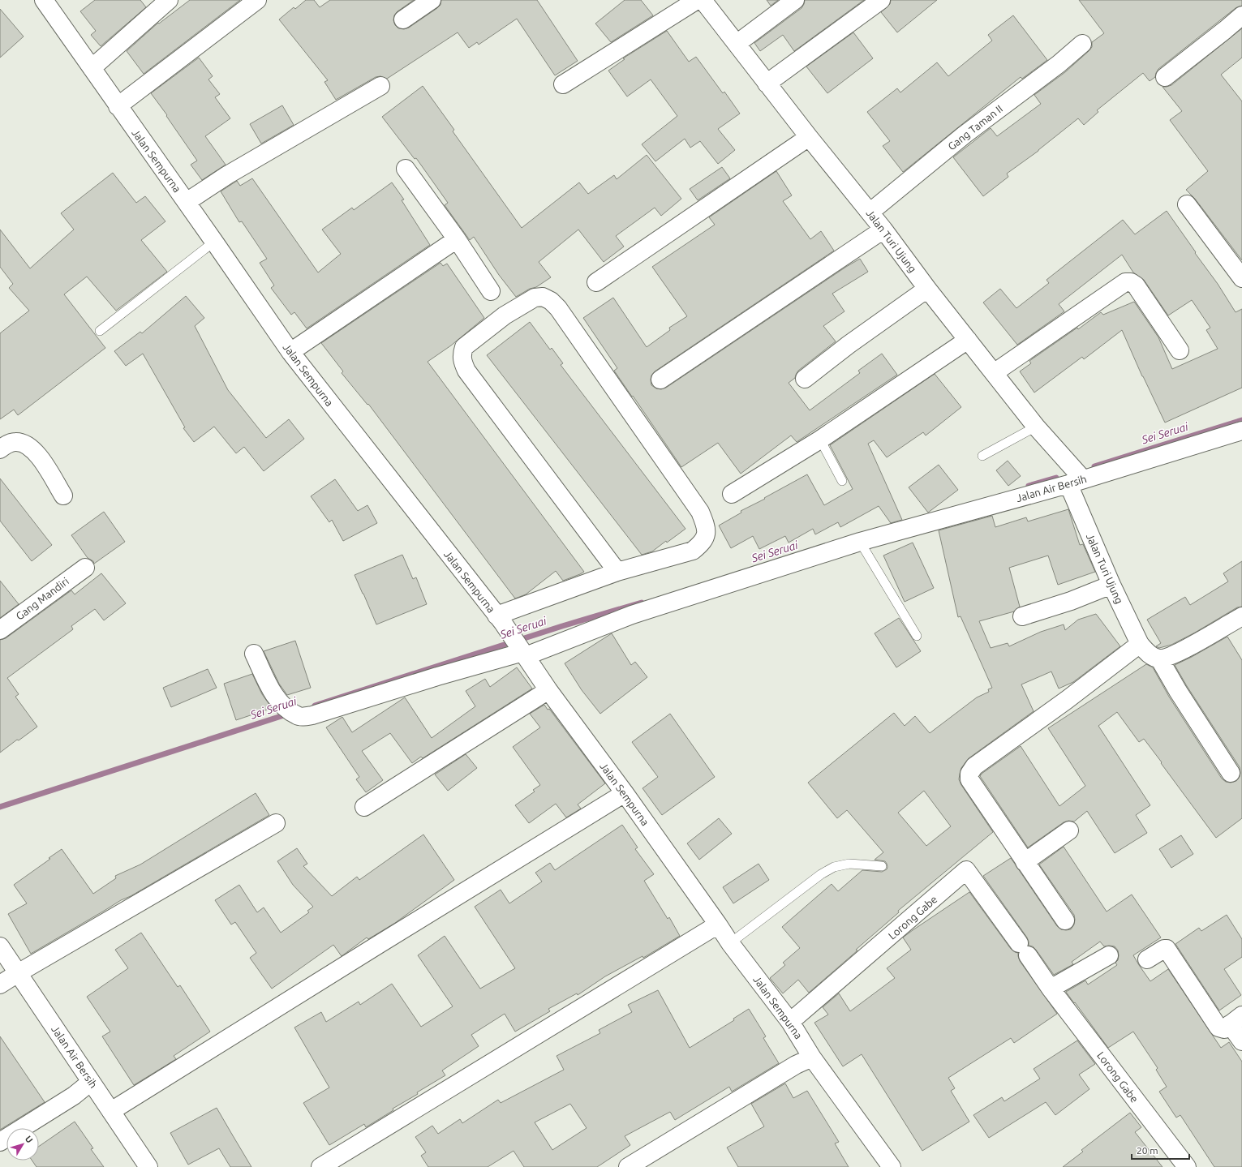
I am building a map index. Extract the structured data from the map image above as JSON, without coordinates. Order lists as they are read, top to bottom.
{
  "streets": {
    "street": [
      "Gang Taman II",
      "Jalan Sempurna",
      "Jalan Turi Ujung",
      "Jalan Air Bersih",
      "Gang Mandiri",
      "Lorong Gabe"
    ]
  },
  "crossings": [
    ["Gang Taman II", "Jalan Turi Ujung"],
    ["Jalan Sempurna", "Jalan Air Bersih"],
    ["Jalan Sempurna", "Lorong Gabe"],
    ["Jalan Turi Ujung", "Jalan Air Bersih"]
  ],
  "water": ["Sei Seruai"],
  "scale_bar": "20 m",
  "north": "top right"
}
